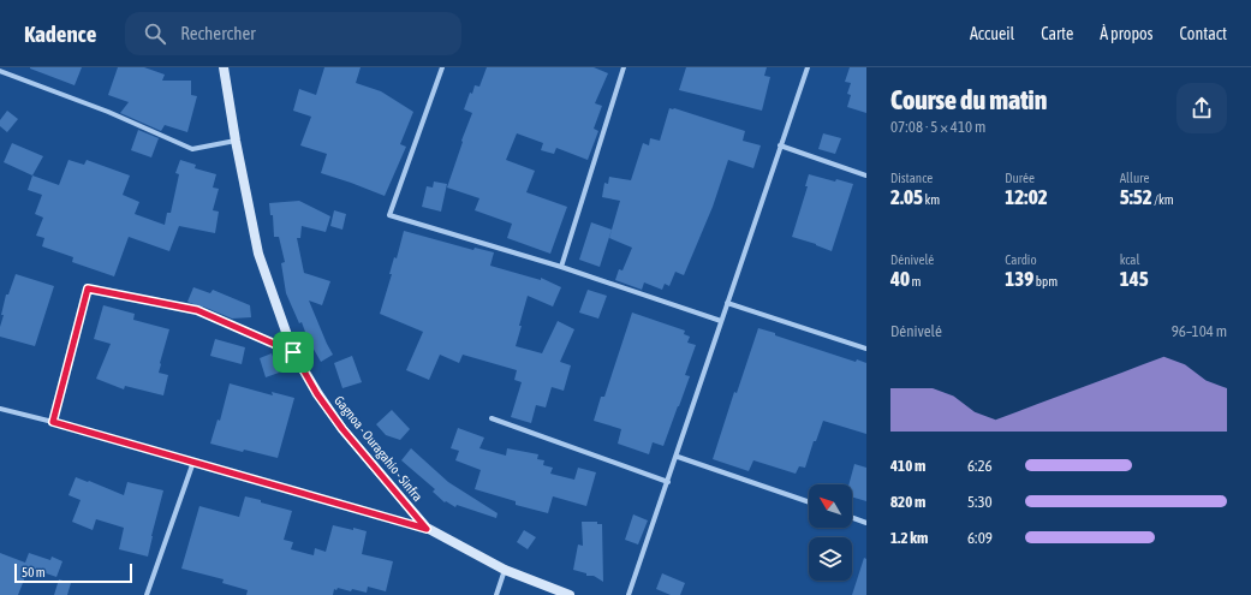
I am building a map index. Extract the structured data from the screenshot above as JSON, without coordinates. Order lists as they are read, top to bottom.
{
  "streets": {
    "main road": ["Gagnoa - Ouragahio - Sinfra"]
  },
  "scale_bar": "50 m",
  "north": "top left",
  "page": {
    "header": "Kadence",
    "search": "Rechercher",
    "nav": [
      "Accueil",
      "Carte",
      "À propos",
      "Contact"
    ],
    "heading": ["Course du matin", "07:08 · 5 × 410 m"],
    "stats": [
      ["Distance", "2.05 km"],
      ["Durée", "12:02"],
      ["Allure", "5:52 /km"],
      ["Dénivelé", "40 m"],
      ["Cardio", "139 bpm"],
      ["kcal", "145"]
    ],
    "chart": ["Dénivelé", "96–104 m"],
    "list": [
      {
        "name": "410 m",
        "note": "6:26"
      },
      {
        "name": "820 m",
        "note": "5:30"
      },
      {
        "name": "1.2 km",
        "note": "6:09"
      }
    ],
    "scale": "50 m"
  }
}
